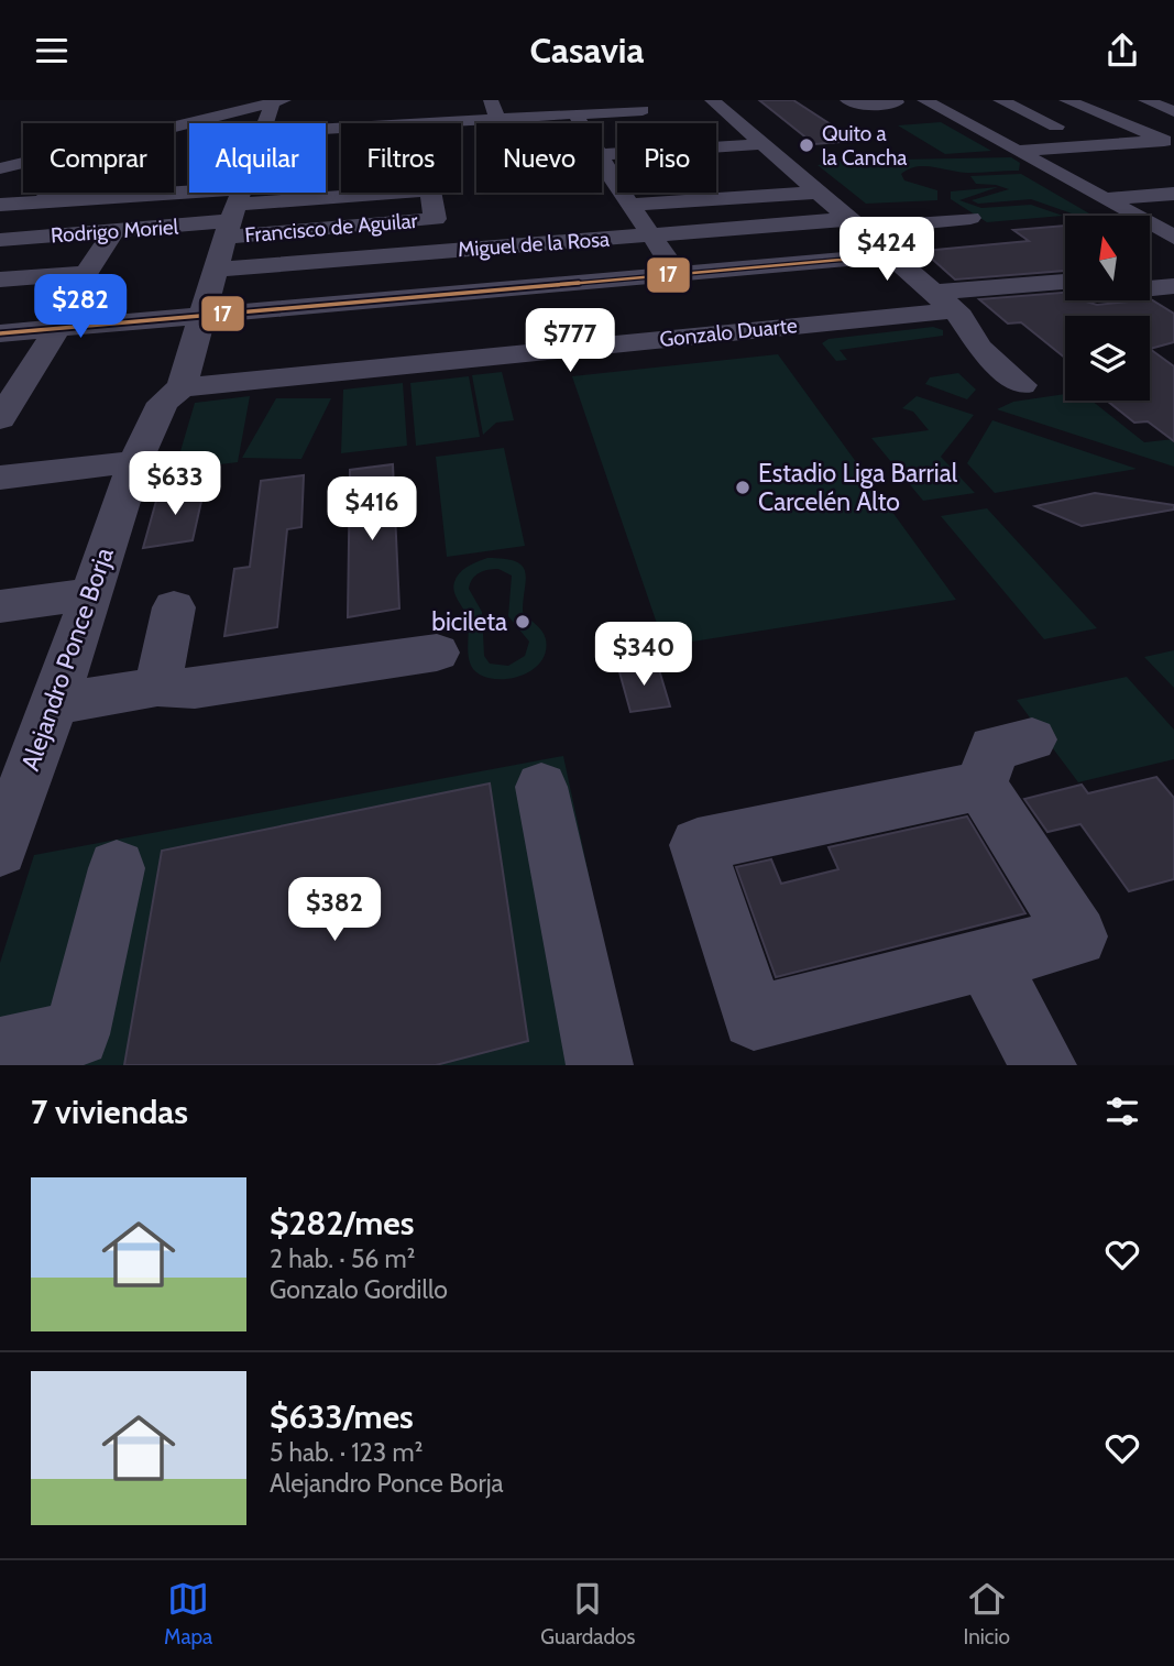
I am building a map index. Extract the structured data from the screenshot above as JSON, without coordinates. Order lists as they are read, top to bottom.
{
  "streets": {
    "street": [
      "Francisco de Aguilar",
      "Rodrigo Moriel",
      "Miguel de la Rosa",
      "Gonzalo Duarte",
      "Alejandro Ponce Borja"
    ]
  },
  "crossings": [
    ["Francisco de Aguilar", "Rodrigo Moriel"],
    ["Francisco de Aguilar", "Alejandro Ponce Borja"],
    ["Rodrigo Moriel", "Alejandro Ponce Borja"],
    ["Miguel de la Rosa", "Alejandro Ponce Borja"],
    ["Gonzalo Duarte", "Alejandro Ponce Borja"]
  ],
  "places": ["Quito a la Cancha", "Estadio Liga Barrial Carcelén Alto", "bicileta"],
  "lines": ["transit line 17"],
  "north": "top",
  "page": {
    "header": "Casavia",
    "chip": [
      "Comprar",
      "Alquilar",
      "Filtros",
      "Nuevo",
      "Piso"
    ],
    "price": [
      "$424",
      "$282",
      "$777",
      "$633",
      "$416",
      "$340",
      "$382"
    ],
    "heading": "7 viviendas",
    "list": [
      {
        "name": "$282/mes",
        "note": "2 hab. · 56 m² · Gonzalo Gordillo"
      },
      {
        "name": "$633/mes",
        "note": "5 hab. · 123 m² · Alejandro Ponce Borja"
      }
    ],
    "tabs": ["Mapa", "Guardados", "Inicio"]
  }
}
